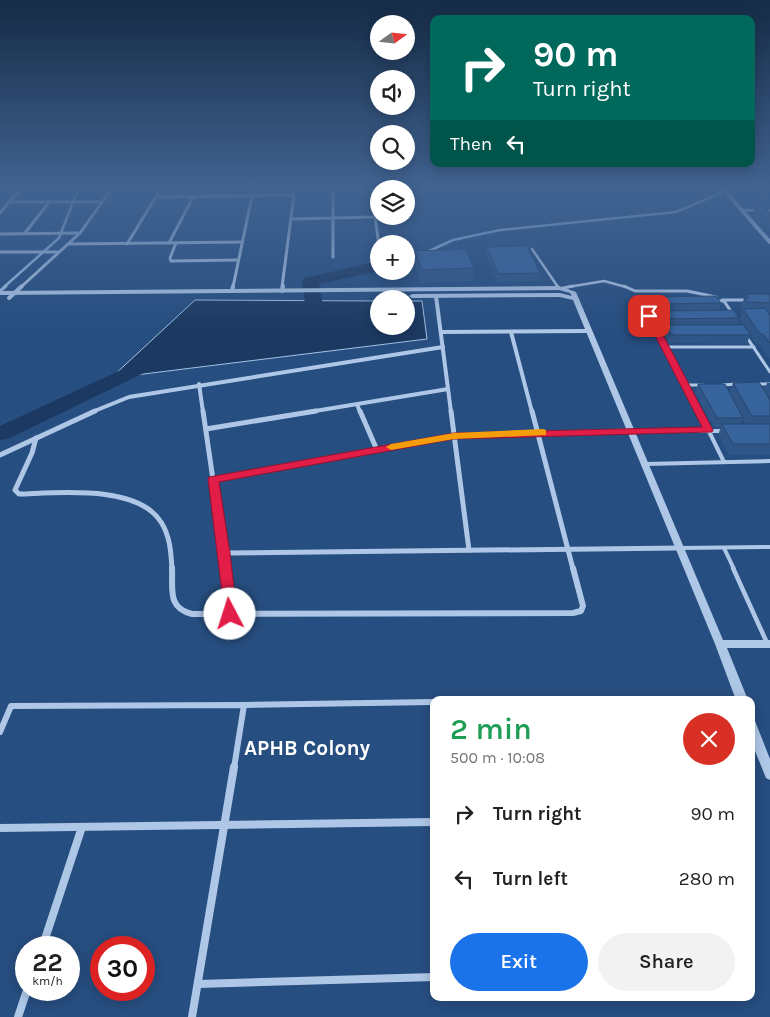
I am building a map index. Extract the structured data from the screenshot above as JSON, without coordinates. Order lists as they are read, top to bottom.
{
  "districts": ["APHB Colony"],
  "north": "right",
  "page": {
    "map_buttons": ["+", "−"],
    "turn": ["90 m", "Turn right"],
    "then": "Then",
    "heading": ["2 min", "500 m · 10:08"],
    "list": [
      {
        "name": "Turn right",
        "value": "90 m"
      },
      {
        "name": "Turn left",
        "value": "280 m"
      }
    ],
    "buttons": ["Exit", "Share"],
    "speed": "22 km/h",
    "limit": "30"
  }
}
